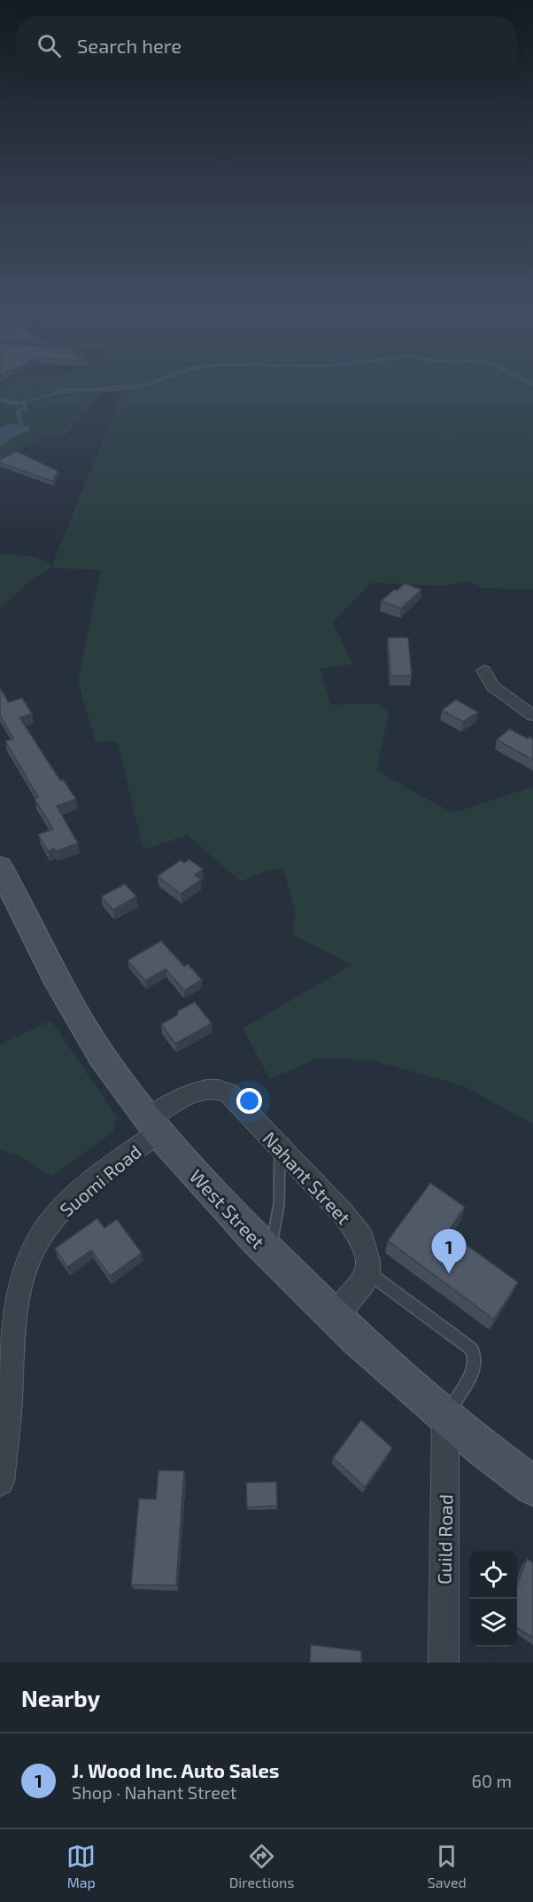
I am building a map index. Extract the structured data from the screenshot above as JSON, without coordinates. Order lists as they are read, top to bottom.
{
  "streets": {
    "main road": ["West Street"],
    "street": ["Nahant Street", "Suomi Road", "Guild Road"]
  },
  "crossings": [
    ["Nahant Street", "Suomi Road"],
    ["Nahant Street", "West Street"],
    ["Suomi Road", "West Street"],
    ["West Street", "Guild Road"]
  ],
  "page": {
    "search": "Search here",
    "pins": "1",
    "heading": "Nearby",
    "list": [
      {
        "mark": "1",
        "name": "J. Wood Inc. Auto Sales",
        "note": "Shop · Nahant Street",
        "value": "60 m"
      }
    ],
    "nav": ["Map", "Directions", "Saved"]
  }
}
